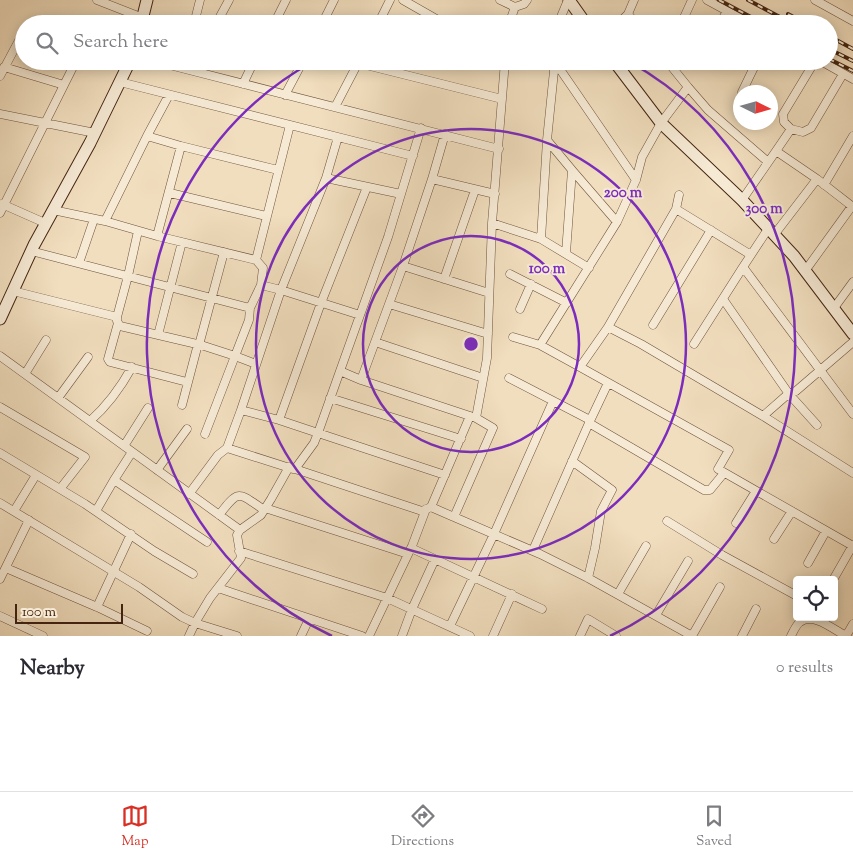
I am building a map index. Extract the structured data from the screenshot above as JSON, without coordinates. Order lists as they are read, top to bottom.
{
  "scale_bar": "100 m",
  "north": "right",
  "page": {
    "search": "Search here",
    "scale": "100 m",
    "heading": ["Nearby", "0 results"],
    "nav": ["Map", "Directions", "Saved"]
  },
  "rings": ["200 m", "300 m", "100 m"]
}
